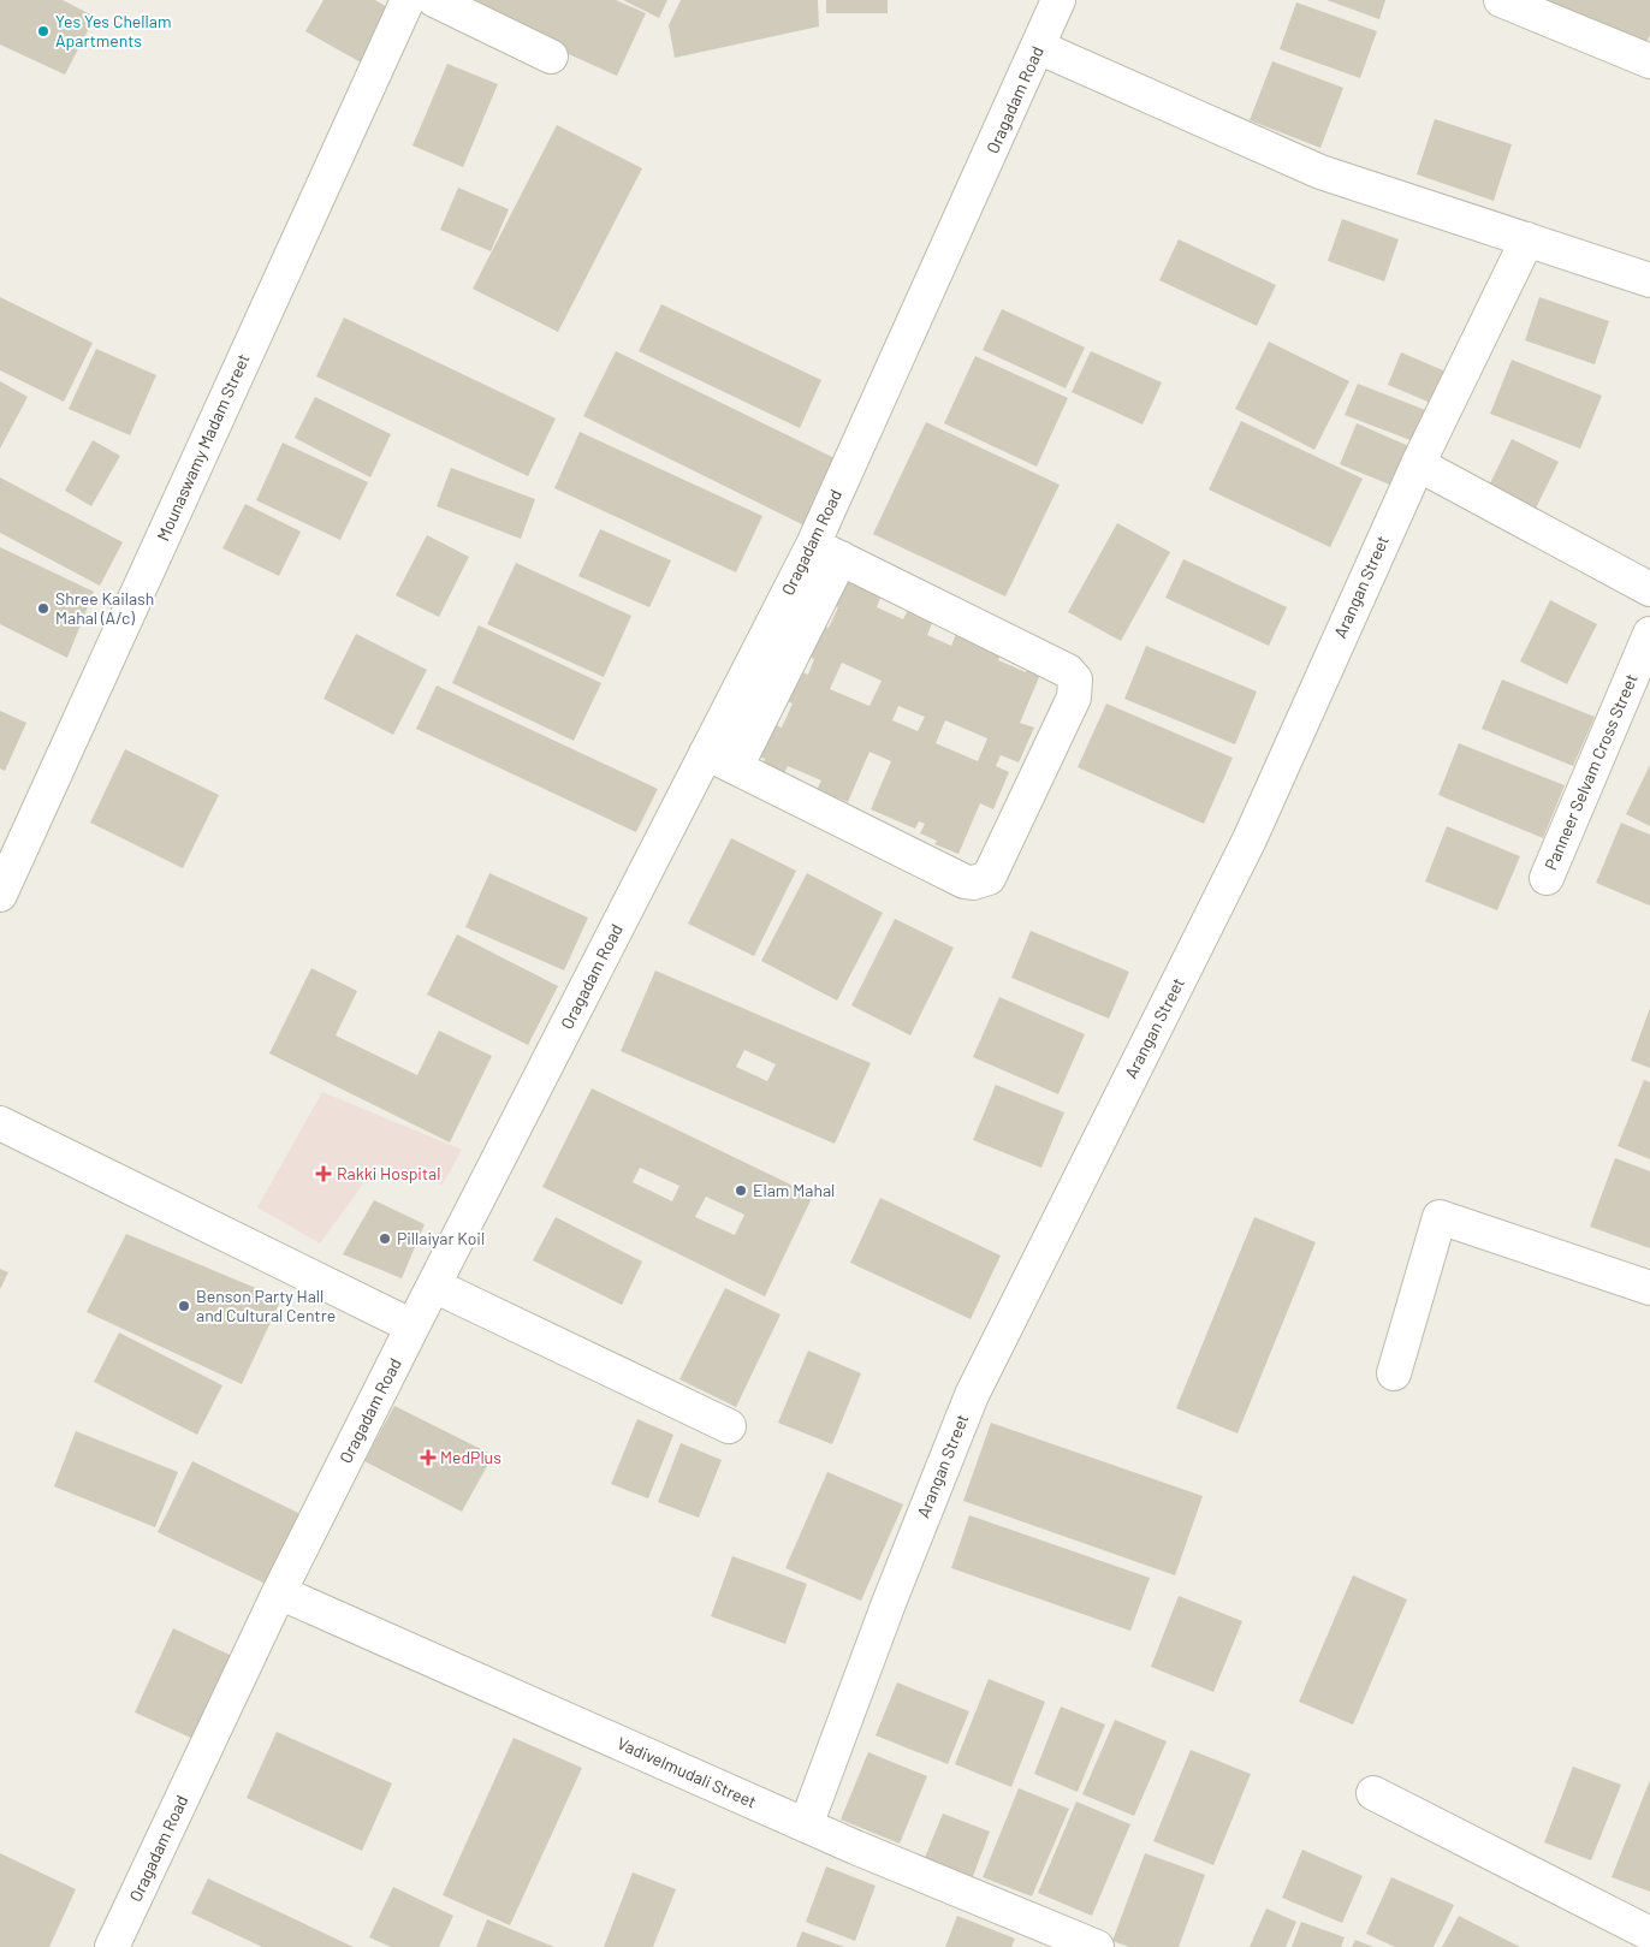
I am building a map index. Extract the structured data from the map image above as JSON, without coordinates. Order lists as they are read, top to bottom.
{
  "streets": {
    "street": [
      "Oragadam Road",
      "Mounaswamy Madam Street",
      "Arangan Street",
      "Panneer Selvam Cross Street",
      "Vadivelmudali Street"
    ]
  },
  "crossings": [
    ["Oragadam Road", "Vadivelmudali Street"],
    ["Arangan Street", "Vadivelmudali Street"]
  ],
  "places": {
    "other": [
      "Yes Yes Chellam Apartments",
      "Shree Kailash Mahal (A/c)",
      "Elam Mahal",
      "Pillaiyar Koil",
      "Benson Party Hall and Cultural Centre"
    ],
    "health": ["Rakki Hospital", "MedPlus"]
  }
}
